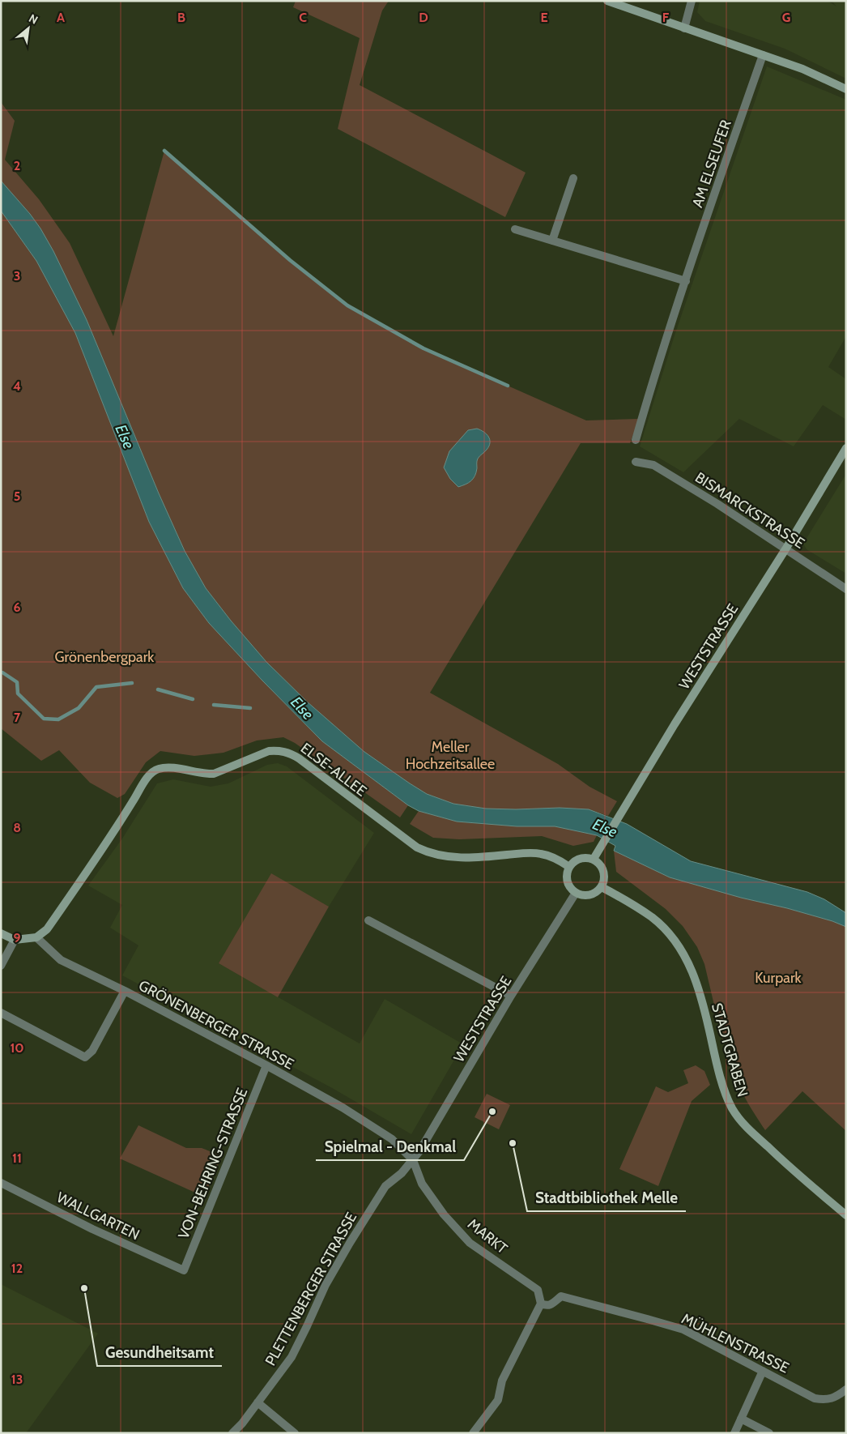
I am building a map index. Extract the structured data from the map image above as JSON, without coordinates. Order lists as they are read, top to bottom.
{
  "streets": {
    "street": [
      "AM ELSEUFER",
      "BISMARCKSTRASSE",
      "WESTSTRASSE",
      "ELSE-ALLEE",
      "GRÖNENBERGER STRASSE",
      "STADTGRABEN",
      "VON-BEHRING-STRASSE",
      "WALLGARTEN",
      "MARKT",
      "PLETTENBERGER STRASSE",
      "MÜHLENSTRASSE"
    ]
  },
  "crossings": [
    ["BISMARCKSTRASSE", "WESTSTRASSE"],
    ["WESTSTRASSE", "ELSE-ALLEE"],
    ["WESTSTRASSE", "GRÖNENBERGER STRASSE"],
    ["WESTSTRASSE", "STADTGRABEN"],
    ["WESTSTRASSE", "MARKT"],
    ["WESTSTRASSE", "PLETTENBERGER STRASSE"],
    ["ELSE-ALLEE", "GRÖNENBERGER STRASSE"],
    ["ELSE-ALLEE", "STADTGRABEN"],
    ["GRÖNENBERGER STRASSE", "VON-BEHRING-STRASSE"],
    ["GRÖNENBERGER STRASSE", "MARKT"],
    ["GRÖNENBERGER STRASSE", "PLETTENBERGER STRASSE"],
    ["VON-BEHRING-STRASSE", "WALLGARTEN"],
    ["MARKT", "PLETTENBERGER STRASSE"],
    ["MARKT", "MÜHLENSTRASSE"]
  ],
  "water": ["Else"],
  "parks": ["Grönenbergpark", "Meller Hochzeitsallee", "Kurpark"],
  "places": ["Spielmal - Denkmal", "Stadtbibliothek Melle", "Gesundheitsamt"],
  "north": "top right",
  "grid": {
    "columns": [
      "A",
      "B",
      "C",
      "D",
      "E",
      "F",
      "G"
    ],
    "rows": [
      "2",
      "3",
      "4",
      "5",
      "6",
      "7",
      "8",
      "9",
      "10",
      "11",
      "12",
      "13"
    ]
  }
}
